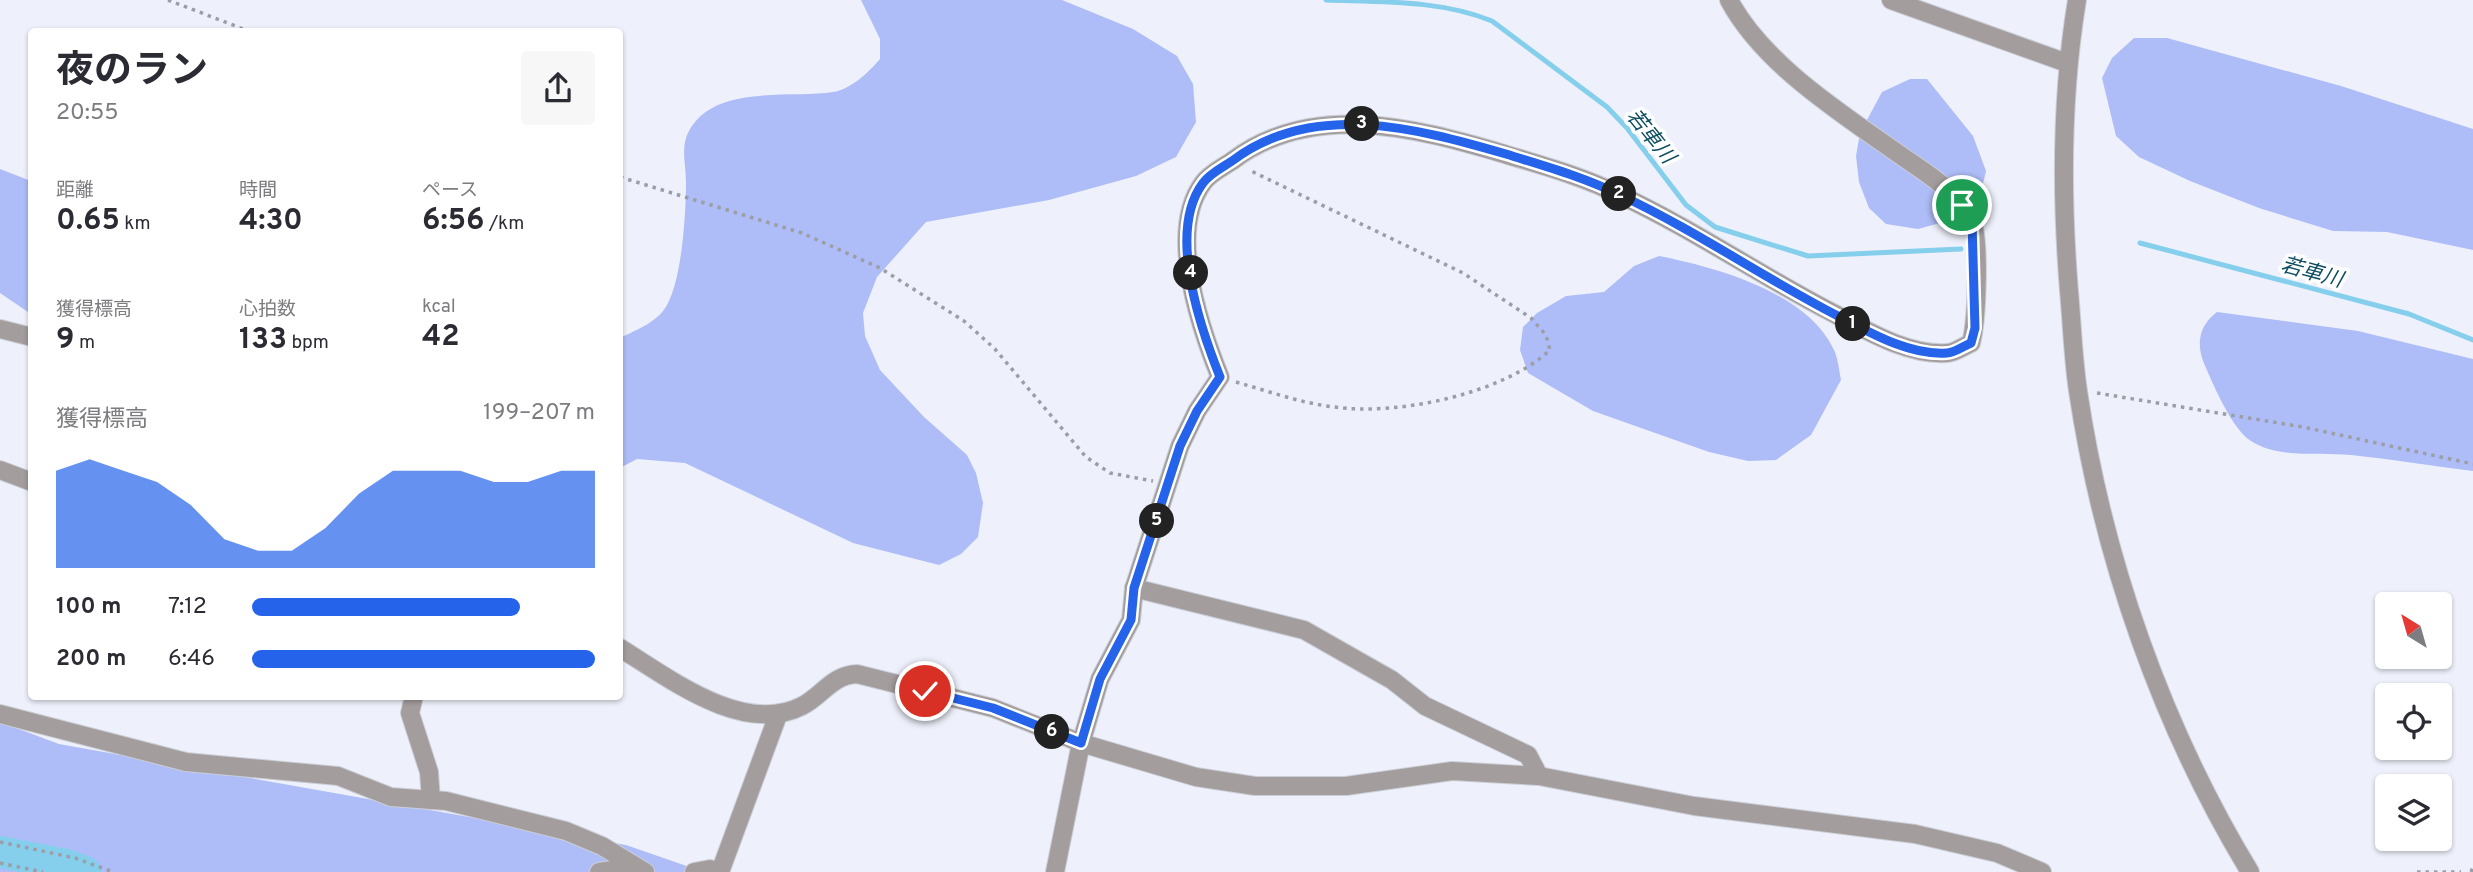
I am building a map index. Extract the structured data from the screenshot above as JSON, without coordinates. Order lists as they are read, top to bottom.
{
  "water": ["若車川"],
  "north": "top left",
  "page": {
    "heading": ["夜のラン", "20:55"],
    "pins": [
      "3",
      "2",
      "4",
      "1",
      "5",
      "6"
    ],
    "stats": [
      ["距離", "0.65 km"],
      ["時間", "4:30"],
      ["ペース", "6:56 /km"],
      ["獲得標高", "9 m"],
      ["心拍数", "133 bpm"],
      ["kcal", "42"]
    ],
    "chart": ["獲得標高", "199–207 m"],
    "list": [
      {
        "name": "100 m",
        "note": "7:12"
      },
      {
        "name": "200 m",
        "note": "6:46"
      }
    ]
  }
}
